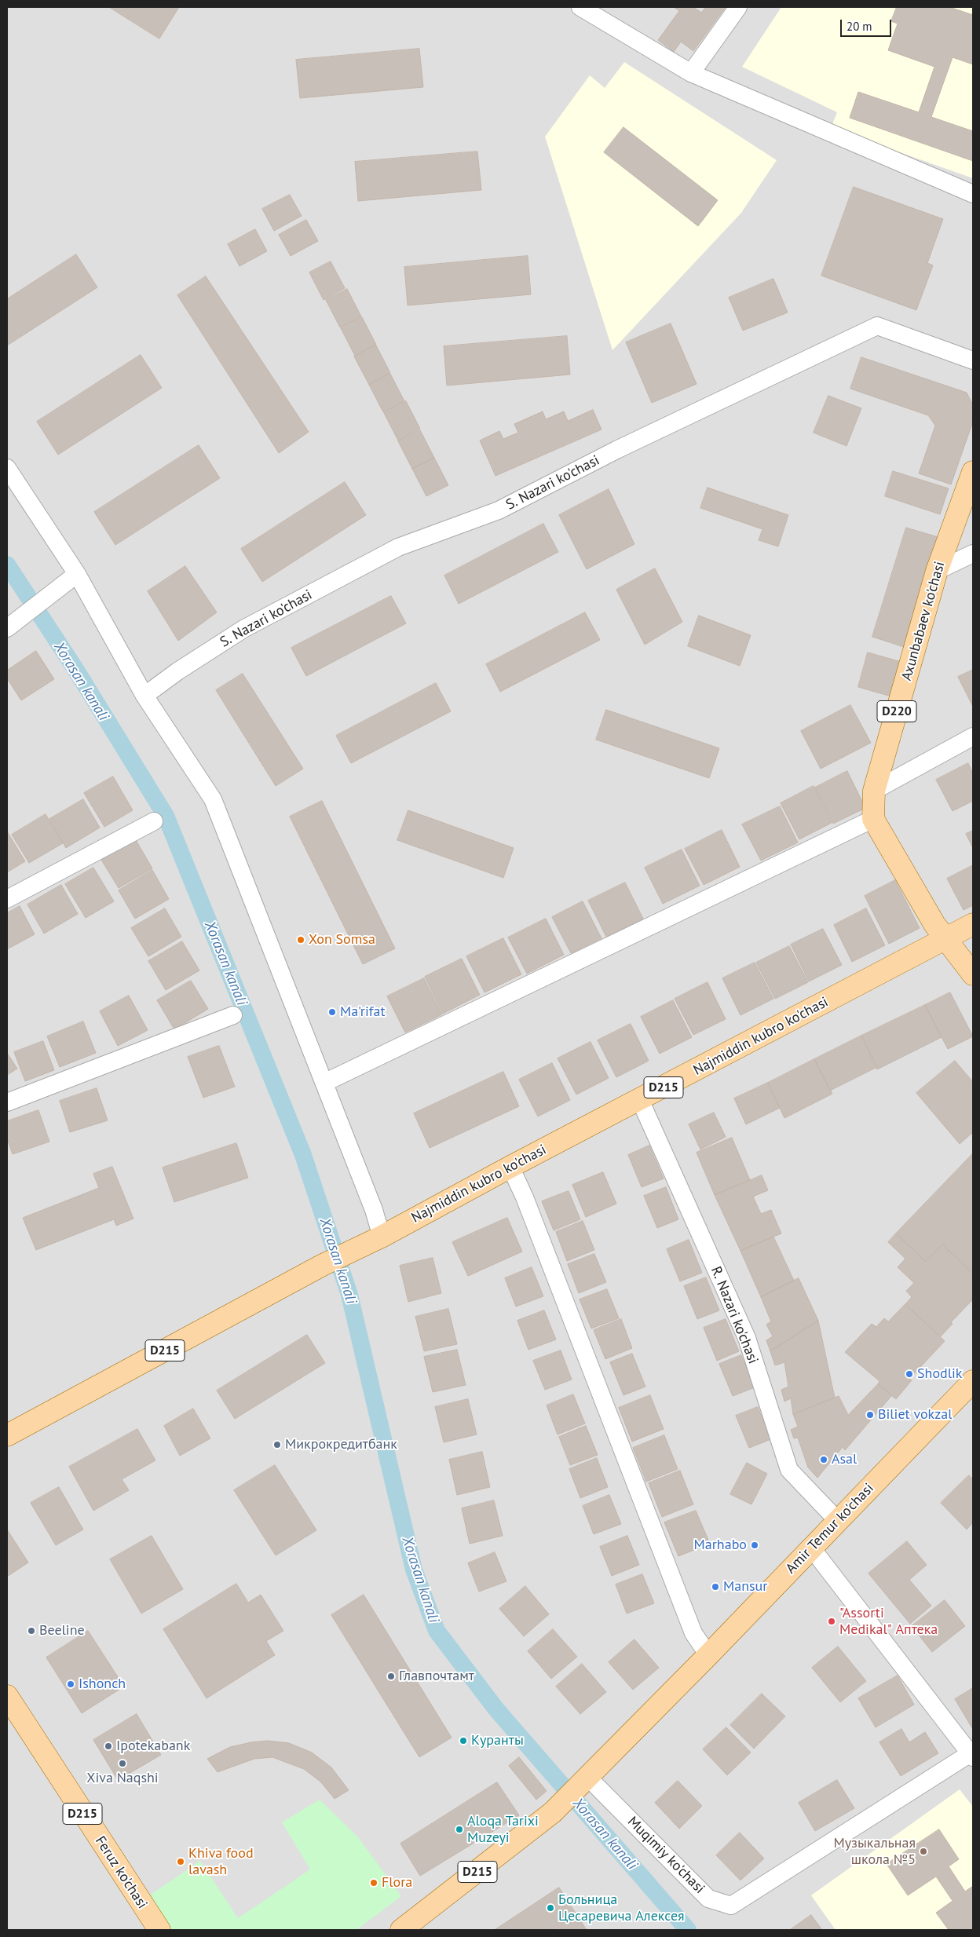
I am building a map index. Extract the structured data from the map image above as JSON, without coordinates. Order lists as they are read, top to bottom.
{
  "streets": {
    "main road": [
      "Axunbabaev ko'chasi",
      "D220",
      "Najmiddin kubro ko'chasi",
      "D215",
      "Amir Temur ko'chasi",
      "Feruz ko'chasi"
    ],
    "street": ["S. Nazari ko'chasi", "R. Nazari ko'chasi", "Muqimiy ko'chasi"]
  },
  "crossings": [
    ["Najmiddin kubro ko'chasi", "D215"],
    ["Najmiddin kubro ko'chasi", "R. Nazari ko'chasi"],
    ["D215", "Amir Temur ko'chasi"],
    ["D215", "Muqimiy ko'chasi"],
    ["R. Nazari ko'chasi", "Amir Temur ko'chasi"],
    ["Amir Temur ko'chasi", "Muqimiy ko'chasi"]
  ],
  "water": ["Xorasan kanali"],
  "places": [
    "Xon Somsa",
    "Ma'rifat",
    "Shodlik",
    "Biliet vokzal",
    "Микрокредитбанк",
    "Asal",
    "Marhabo",
    "Mansur",
    "\"Assorti Medikal\" Аптека",
    "Beeline",
    "Главпочтамт",
    "Ishonch",
    "Куранты",
    "Ipotekabank",
    "Xiva Naqshi",
    "Aloqa Tarixi Muzeyi",
    "Музыкальная школа №5",
    "Khiva food lavash",
    "Flora",
    "Больница Цесаревича Алексея"
  ],
  "scale_bar": "20 m"
}
